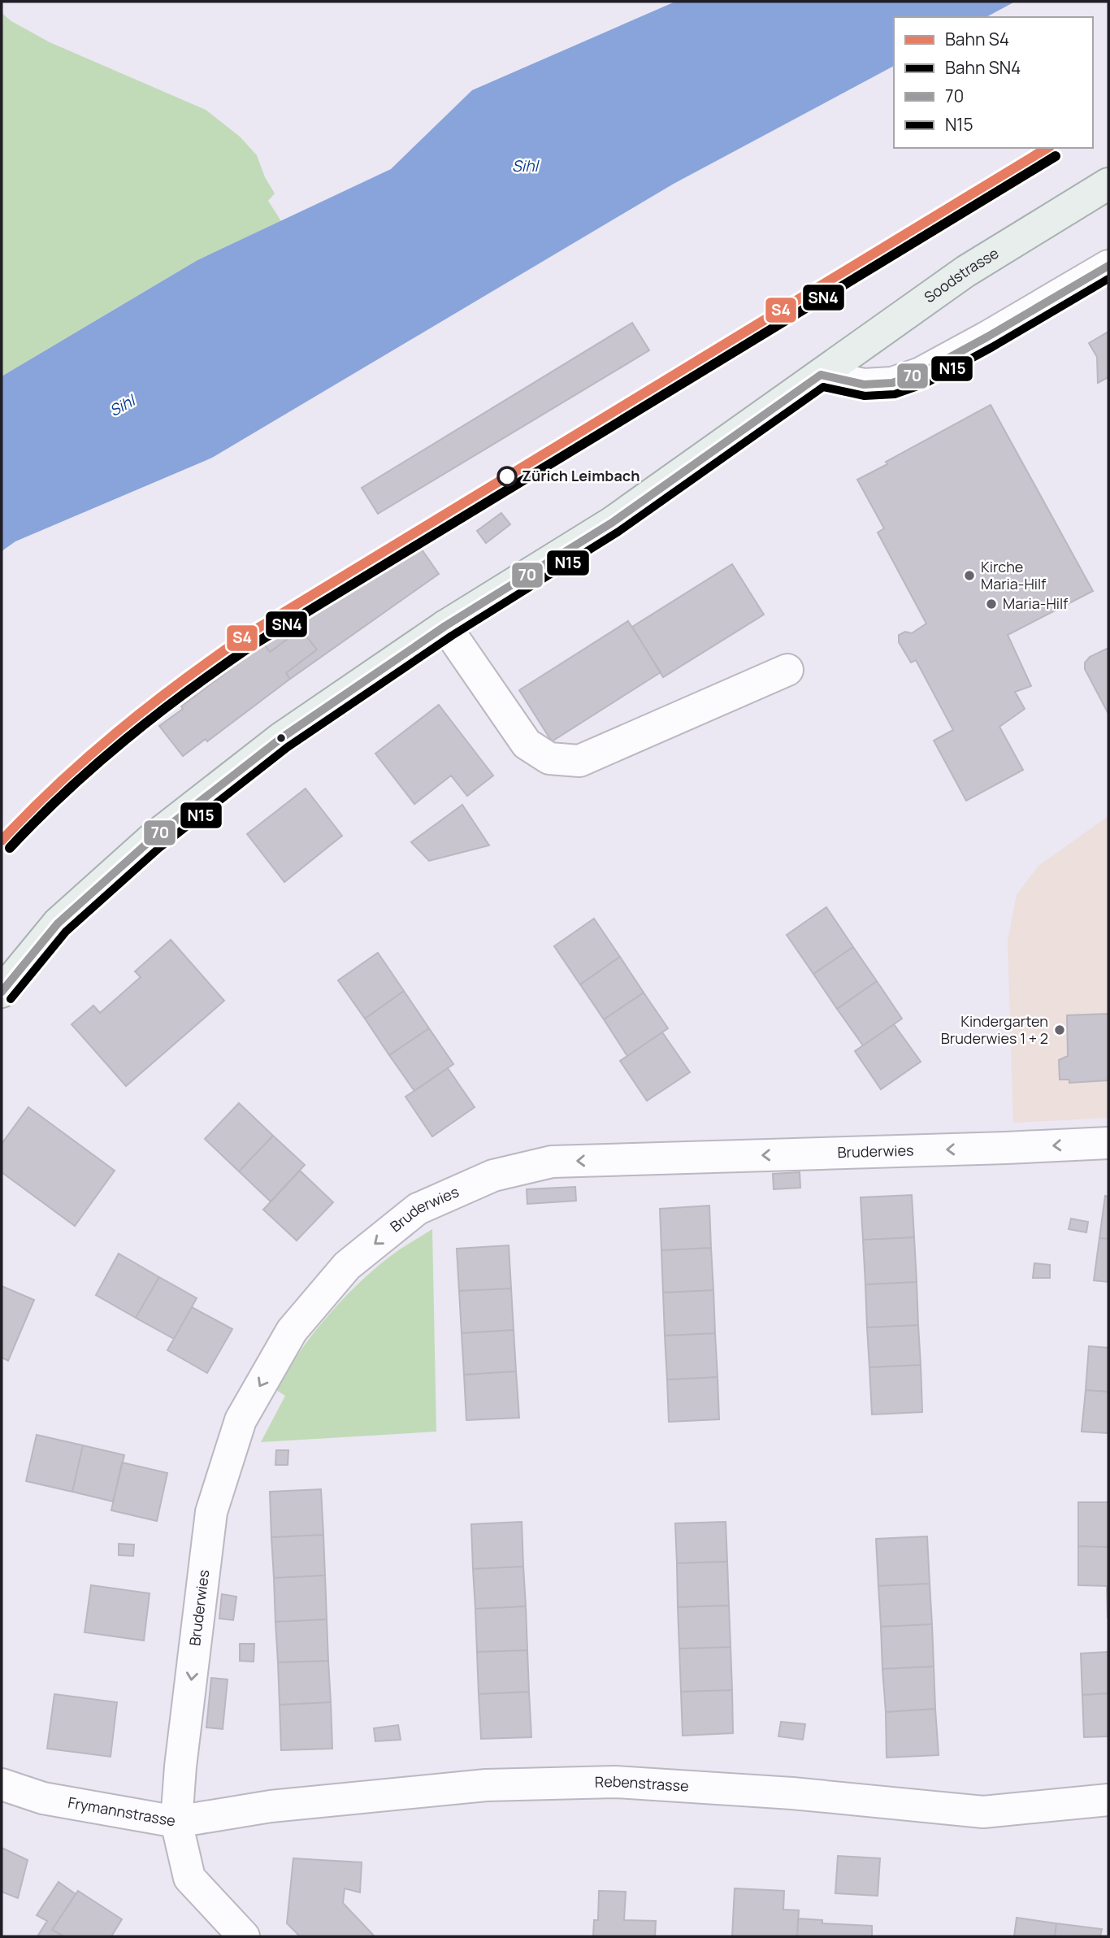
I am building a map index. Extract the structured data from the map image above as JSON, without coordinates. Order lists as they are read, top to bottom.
{
  "streets": {
    "main road": ["Soodstrasse"],
    "street": ["Bruderwies", "Rebenstrasse", "Frymannstrasse"]
  },
  "crossings": [
    ["Bruderwies", "Rebenstrasse"],
    ["Bruderwies", "Frymannstrasse"],
    ["Rebenstrasse", "Frymannstrasse"]
  ],
  "one_way": ["Bruderwies"],
  "water": ["Sihl"],
  "places": [
    "Zürich Leimbach",
    "Kirche Maria-Hilf",
    "Maria-Hilf",
    "Kindergarten Bruderwies 1 + 2"
  ],
  "lines": [
    "rail line S4",
    "rail line SN4",
    "transit line 70",
    "transit line N15"
  ],
  "legend": [
    "Bahn S4",
    "Bahn SN4",
    "70",
    "N15"
  ]
}
